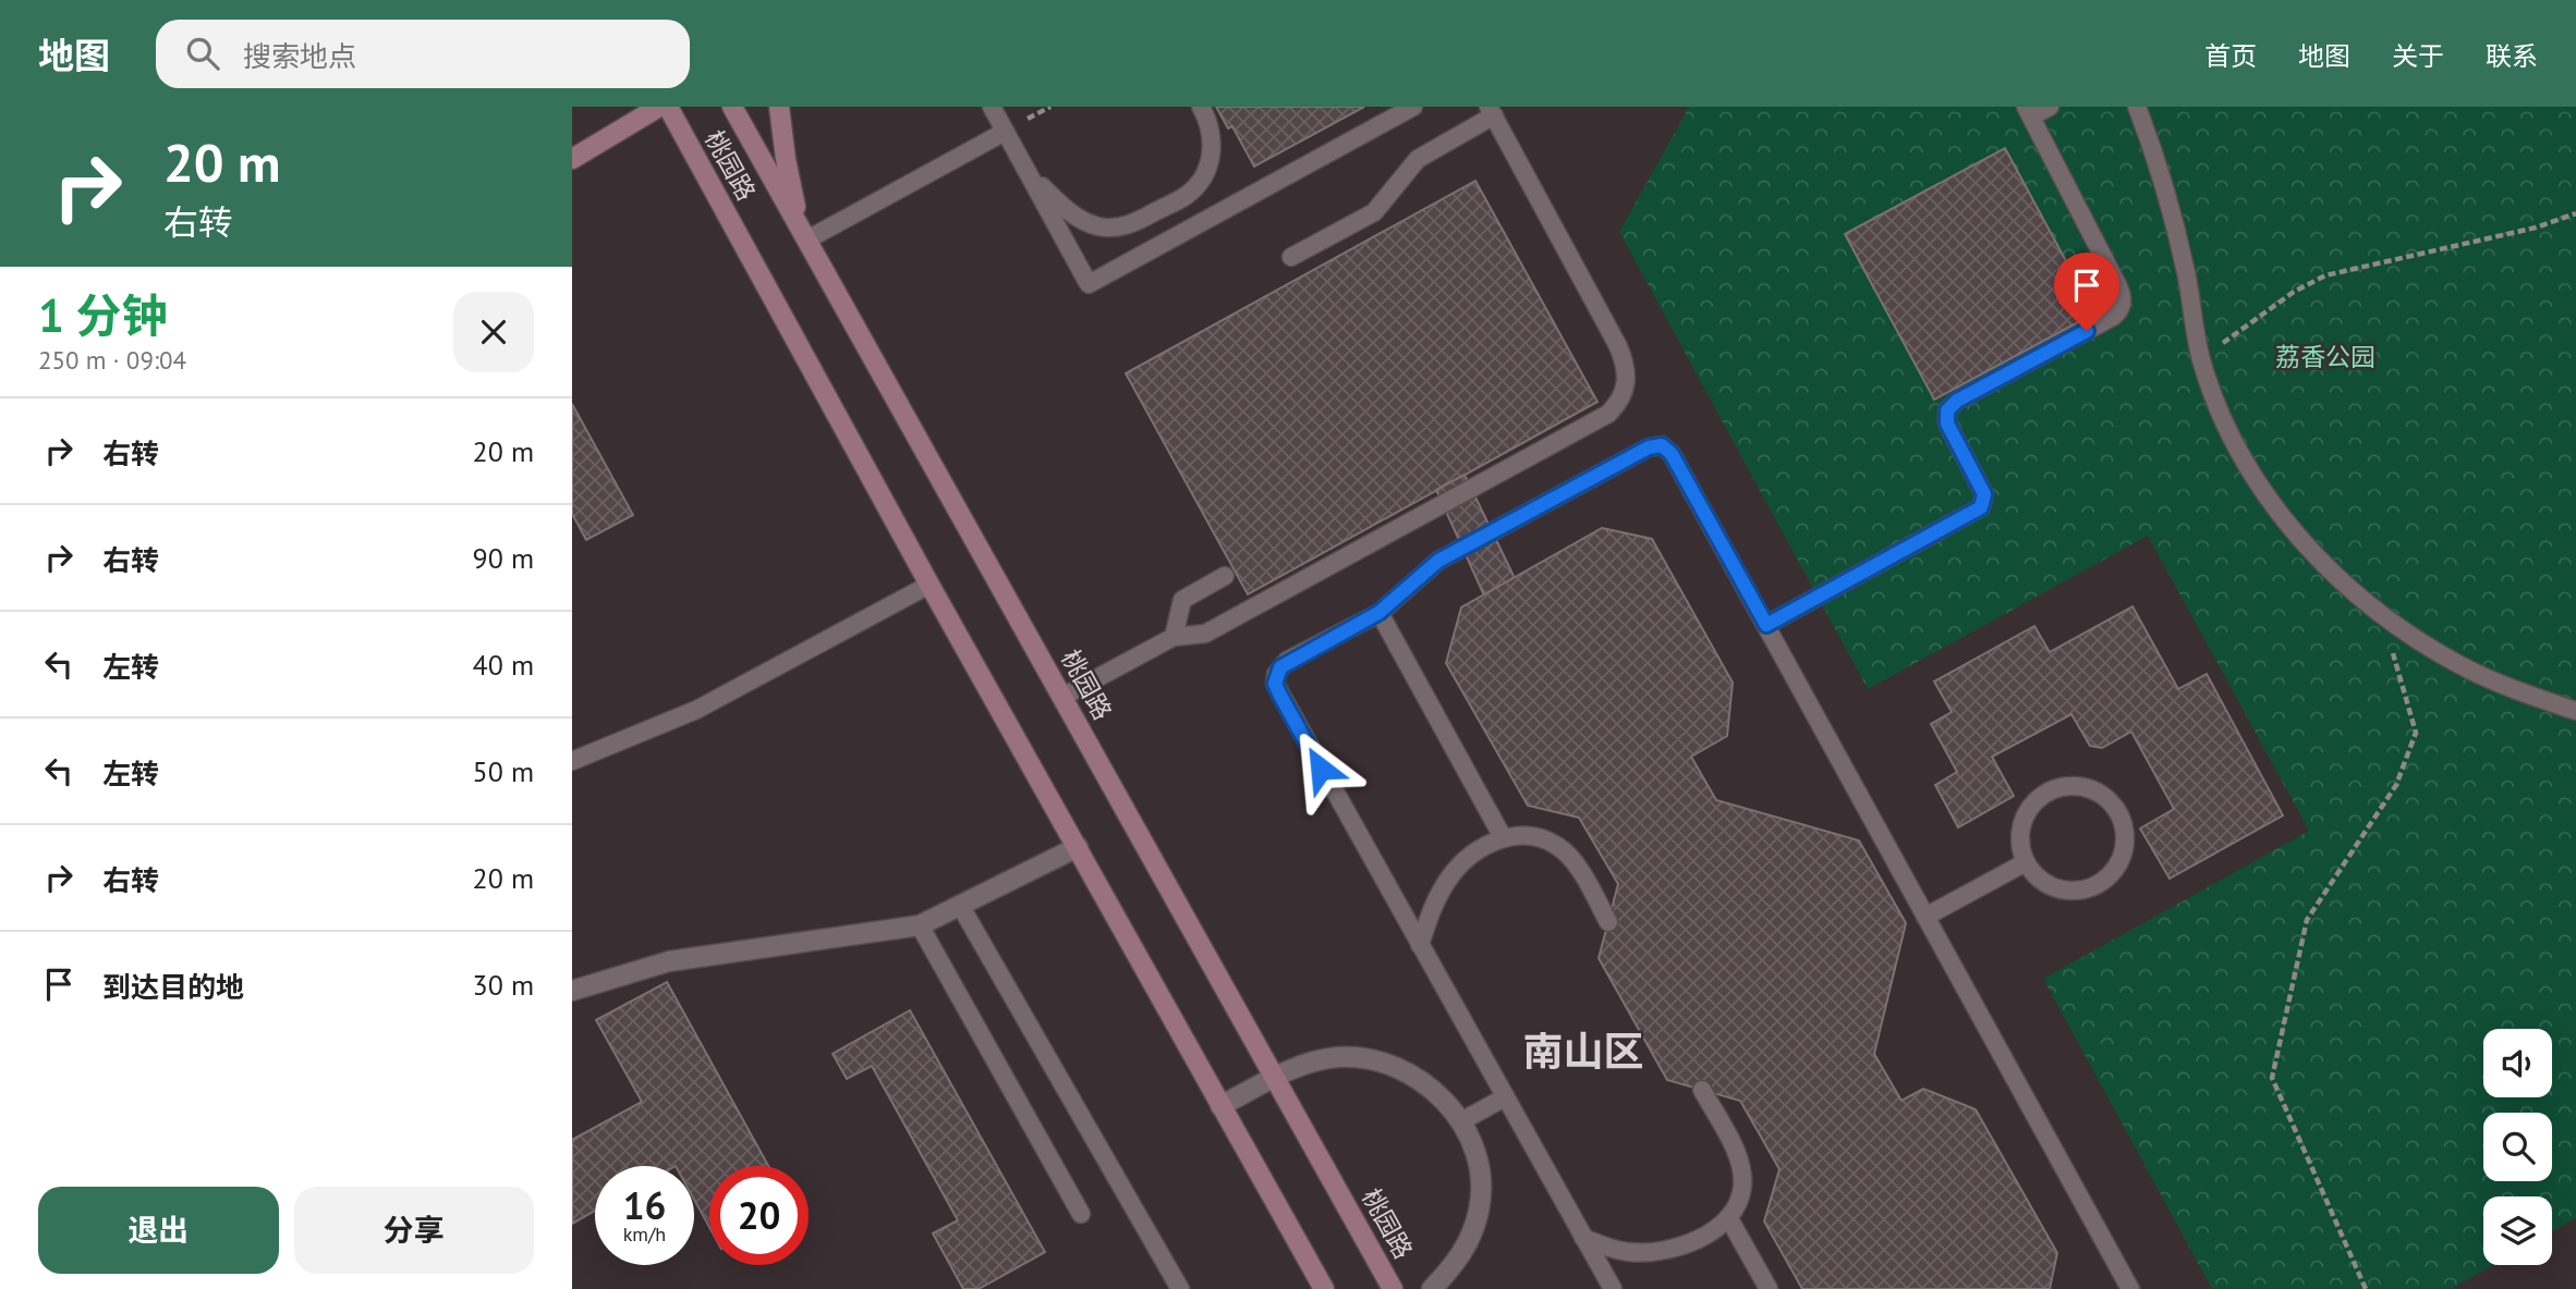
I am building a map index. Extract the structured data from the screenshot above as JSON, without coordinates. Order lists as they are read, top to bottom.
{
  "streets": {
    "main road": ["桃园路"]
  },
  "districts": ["南山区"],
  "parks": ["荔香公园"],
  "page": {
    "header": "地图",
    "search": "搜索地点",
    "nav": [
      "首页",
      "地图",
      "关于",
      "联系"
    ],
    "turn": ["20 m", "右转"],
    "heading": ["1 分钟", "250 m · 09:04"],
    "list": [
      {
        "name": "右转",
        "value": "20 m"
      },
      {
        "name": "右转",
        "value": "90 m"
      },
      {
        "name": "左转",
        "value": "40 m"
      },
      {
        "name": "左转",
        "value": "50 m"
      },
      {
        "name": "右转",
        "value": "20 m"
      },
      {
        "name": "到达目的地",
        "value": "30 m"
      }
    ],
    "speed": "16 km/h",
    "limit": "20",
    "buttons": ["退出", "分享"]
  }
}
